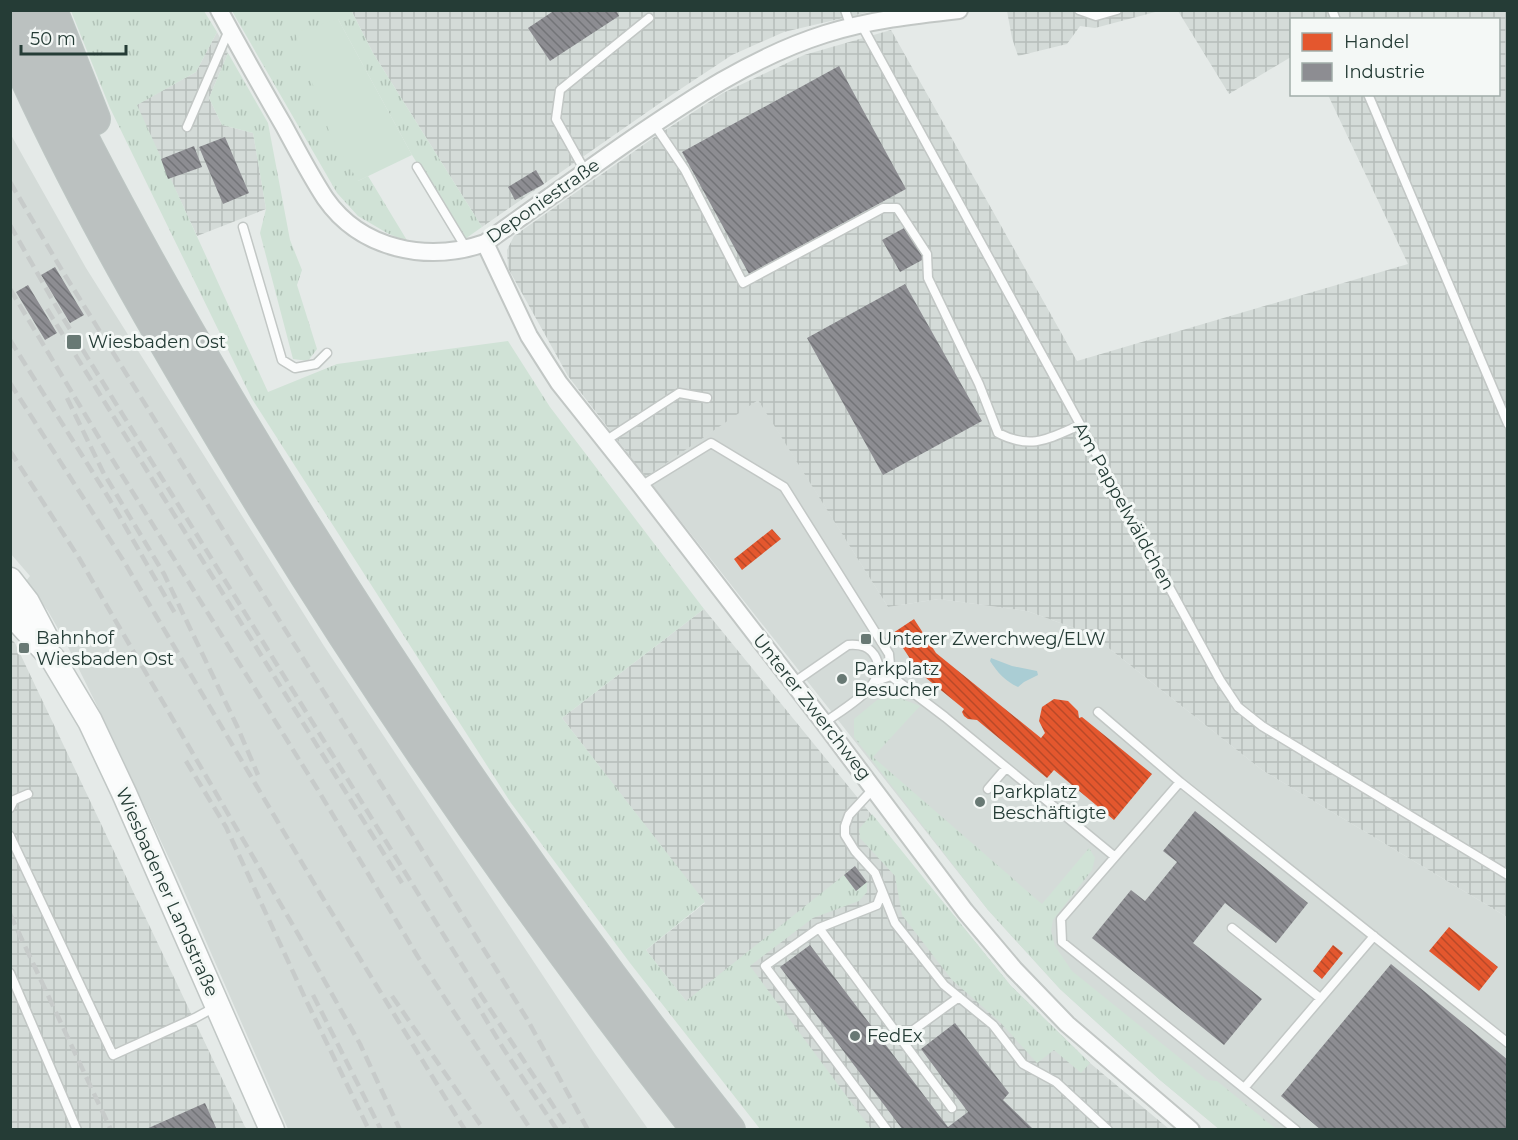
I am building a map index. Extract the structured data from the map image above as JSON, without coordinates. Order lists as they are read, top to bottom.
{
  "streets": {
    "main road": ["Wiesbadener Landstraße"],
    "street": ["Deponiestraße", "Unterer Zwerchweg"],
    "lane": ["Am Pappelwäldchen"]
  },
  "crossings": [
    ["Deponiestraße", "Am Pappelwäldchen"],
    ["Deponiestraße", "Unterer Zwerchweg"]
  ],
  "places": {
    "transit": ["Wiesbaden Ost", "Unterer Zwerchweg/ELW", "Bahnhof Wiesbaden Ost"],
    "other": ["Parkplatz Besucher", "Parkplatz Beschäftigte", "FedEx"]
  },
  "legend": ["Handel", "Industrie"],
  "scale_bar": "50 m"
}
